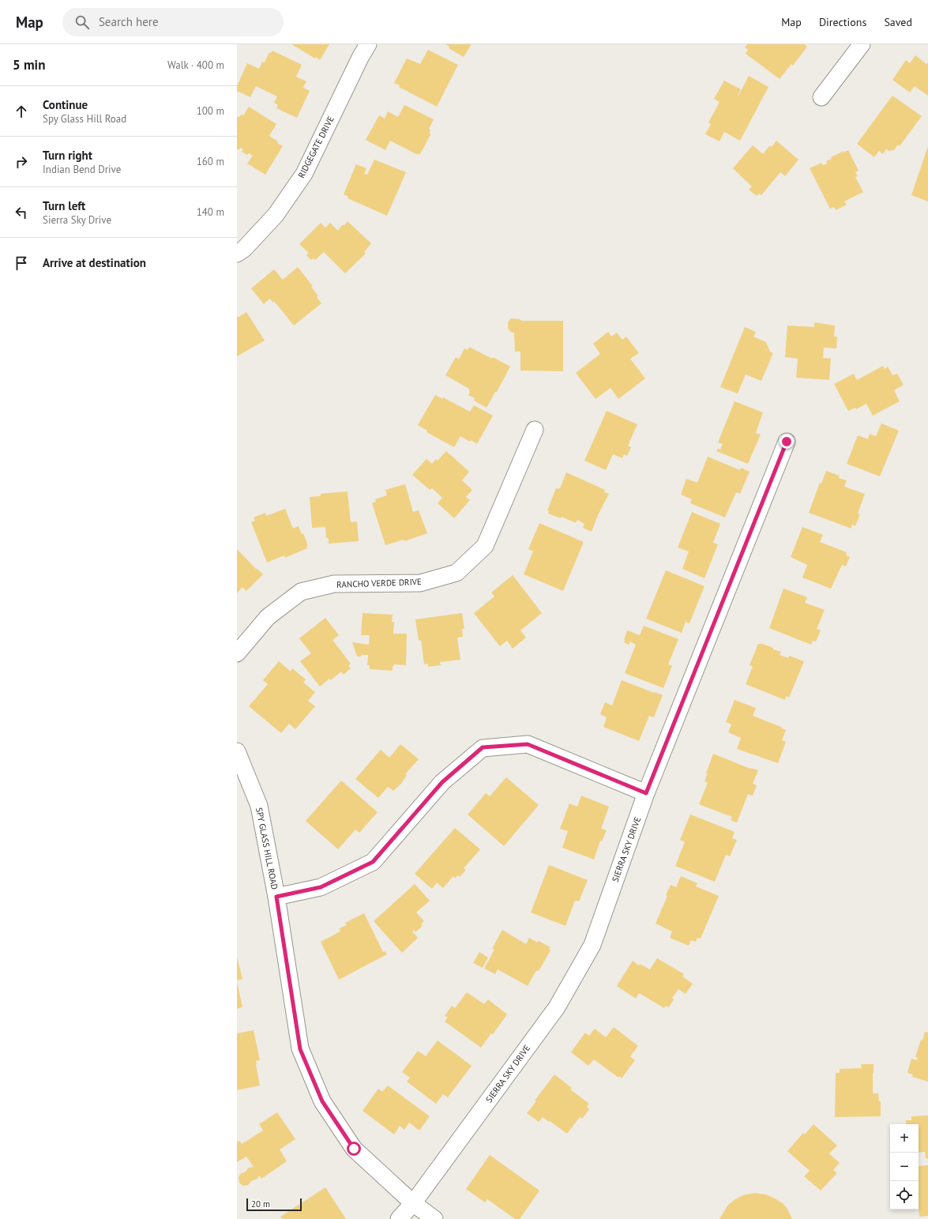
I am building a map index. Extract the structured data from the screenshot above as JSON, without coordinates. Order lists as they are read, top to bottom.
{
  "streets": {
    "street": [
      "RIDGEGATE DRIVE",
      "RANCHO VERDE DRIVE",
      "SPY GLASS HILL ROAD",
      "SIERRA SKY DRIVE"
    ]
  },
  "crossings": [
    ["SPY GLASS HILL ROAD", "SIERRA SKY DRIVE"]
  ],
  "scale_bar": "20 m",
  "page": {
    "header": "Map",
    "search": "Search here",
    "nav": ["Map", "Directions", "Saved"],
    "heading": ["5 min", "Walk · 400 m"],
    "list": [
      ["Continue", "Spy Glass Hill Road", "100 m"],
      ["Turn right", "Indian Bend Drive", "160 m"],
      ["Turn left", "Sierra Sky Drive", "140 m"],
      "Arrive at destination"
    ],
    "map_buttons": ["+", "−"],
    "scale": "20 m"
  }
}
